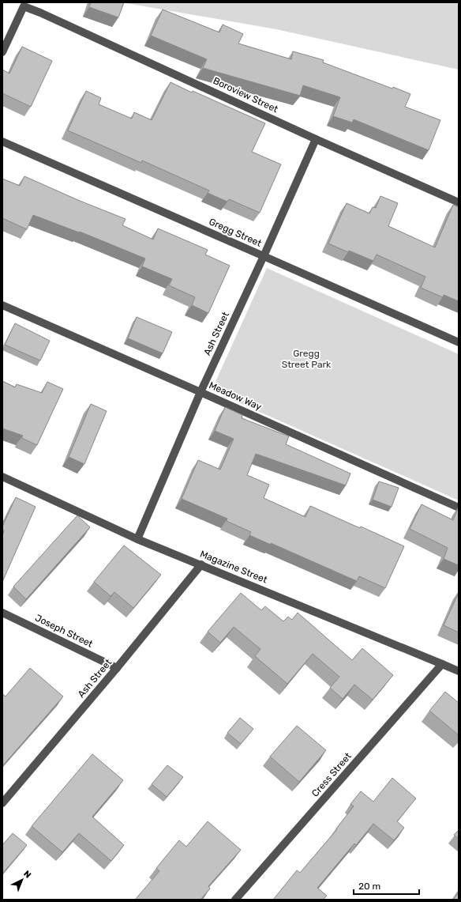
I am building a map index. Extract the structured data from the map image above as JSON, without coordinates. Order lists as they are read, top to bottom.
{
  "streets": {
    "street": [
      "Boroview Street",
      "Gregg Street",
      "Ash Street",
      "Meadow Way",
      "Magazine Street",
      "Joseph Street",
      "Cress Street"
    ]
  },
  "crossings": [
    ["Boroview Street", "Ash Street"],
    ["Gregg Street", "Ash Street"],
    ["Ash Street", "Meadow Way"],
    ["Ash Street", "Magazine Street"],
    ["Ash Street", "Joseph Street"],
    ["Magazine Street", "Cress Street"]
  ],
  "parks": ["Gregg Street Park"],
  "scale_bar": "20 m",
  "north": "top right"
}
